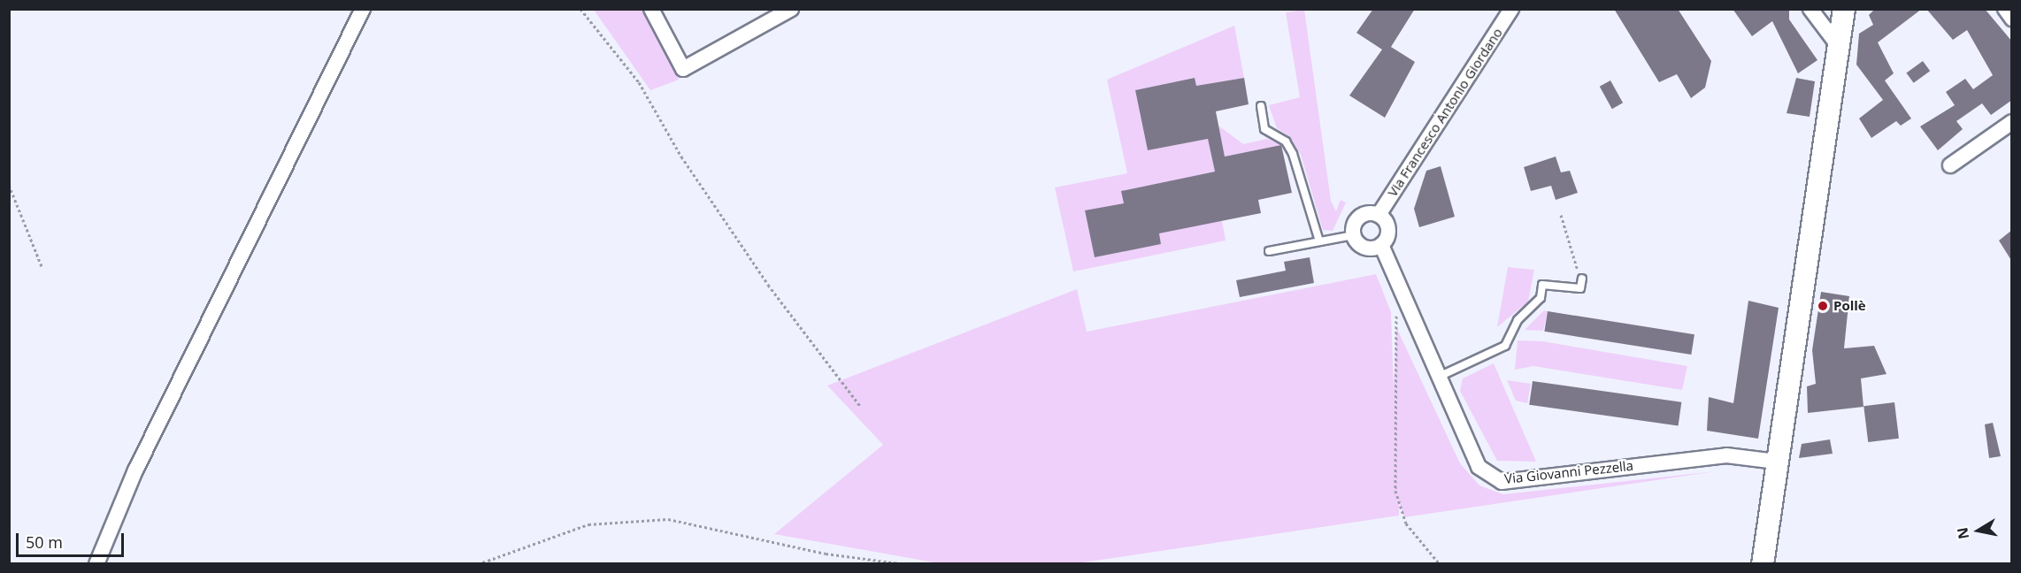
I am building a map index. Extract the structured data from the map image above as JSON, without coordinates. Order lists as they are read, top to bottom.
{
  "streets": {
    "street": ["Via Francesco Antonio Giordano", "Via Giovanni Pezzella"]
  },
  "crossings": [
    ["Via Francesco Antonio Giordano", "Via Giovanni Pezzella"]
  ],
  "places": ["Pollè"],
  "scale_bar": "50 m",
  "north": "left"
}
